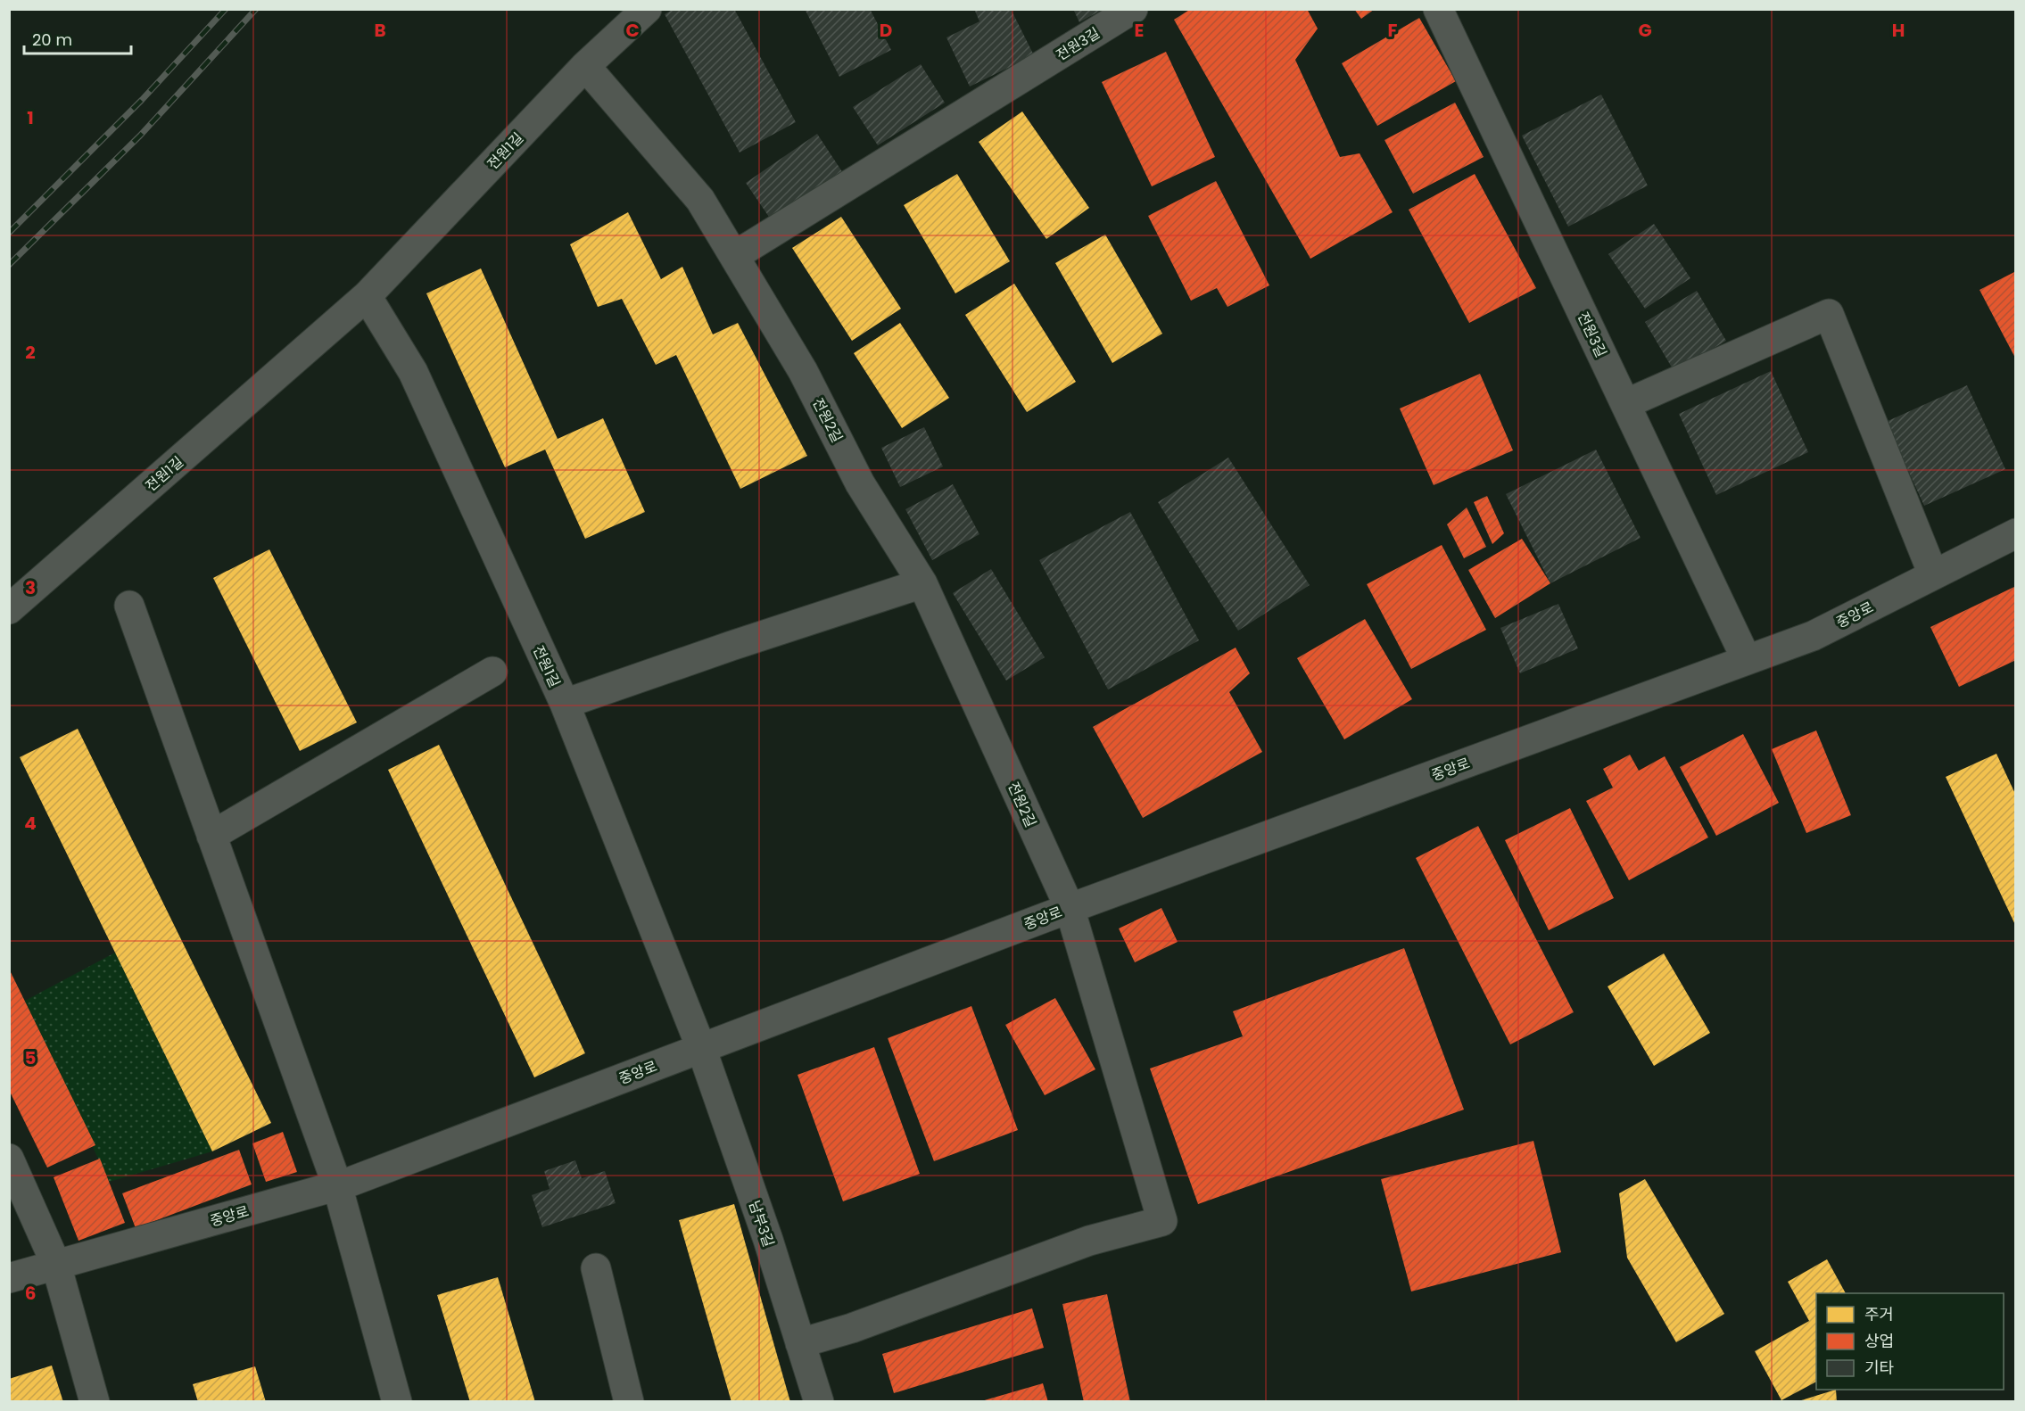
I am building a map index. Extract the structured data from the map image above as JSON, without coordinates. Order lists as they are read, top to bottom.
{
  "streets": {
    "street": [
      "전원3길",
      "전원1길",
      "전원2길",
      "중앙로",
      "남부3길"
    ]
  },
  "crossings": [
    ["전원3길", "전원2길"],
    ["전원3길", "중앙로"],
    ["전원1길", "전원2길"],
    ["전원1길", "중앙로"],
    ["전원1길", "남부3길"],
    ["전원2길", "중앙로"],
    ["전원2길", "남부3길"],
    ["중앙로", "남부3길"]
  ],
  "legend": ["주거", "상업", "기타"],
  "scale_bar": "20 m",
  "grid": {
    "columns": [
      "B",
      "C",
      "D",
      "E",
      "F",
      "G",
      "H"
    ],
    "rows": [
      "1",
      "2",
      "3",
      "4",
      "5",
      "6"
    ]
  }
}
